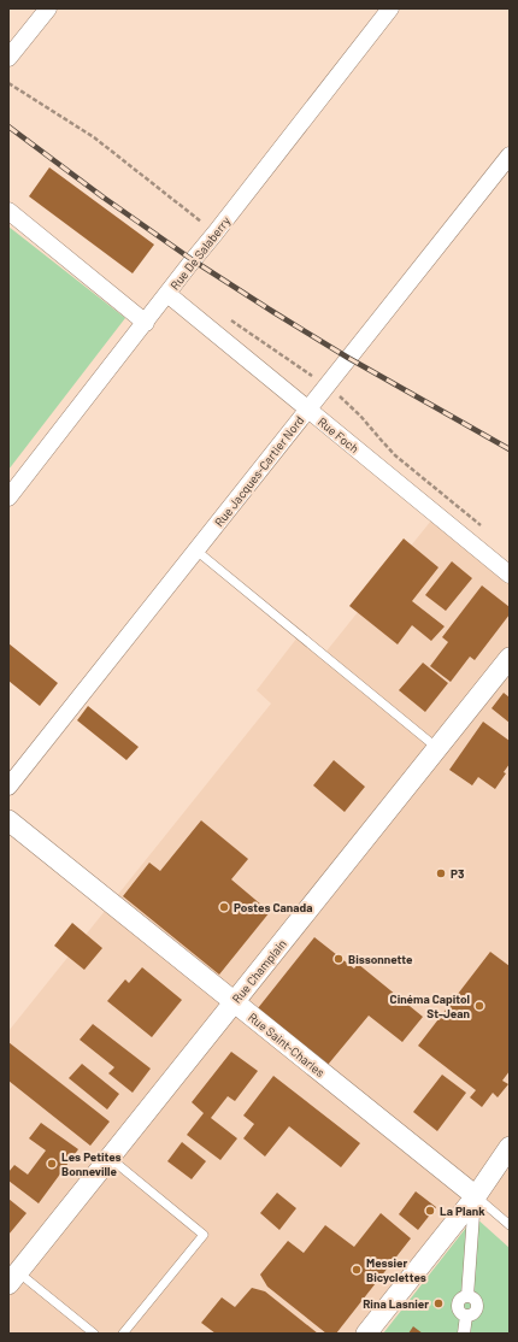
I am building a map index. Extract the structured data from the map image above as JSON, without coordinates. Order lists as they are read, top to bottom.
{
  "streets": {
    "street": [
      "Rue De Salaberry",
      "Rue Foch",
      "Rue Jacques-Cartier Nord",
      "Rue Champlain",
      "Rue Saint-Charles"
    ]
  },
  "crossings": [
    ["Rue De Salaberry", "Rue Foch"],
    ["Rue Foch", "Rue Jacques-Cartier Nord"],
    ["Rue Champlain", "Rue Saint-Charles"]
  ],
  "places": [
    "P3",
    "Postes Canada",
    "Bissonnette",
    "Cinéma Capitol St-Jean",
    "Les Petites Bonneville",
    "La Plank",
    "Messier Bicyclettes",
    "Rina Lasnier"
  ]
}
